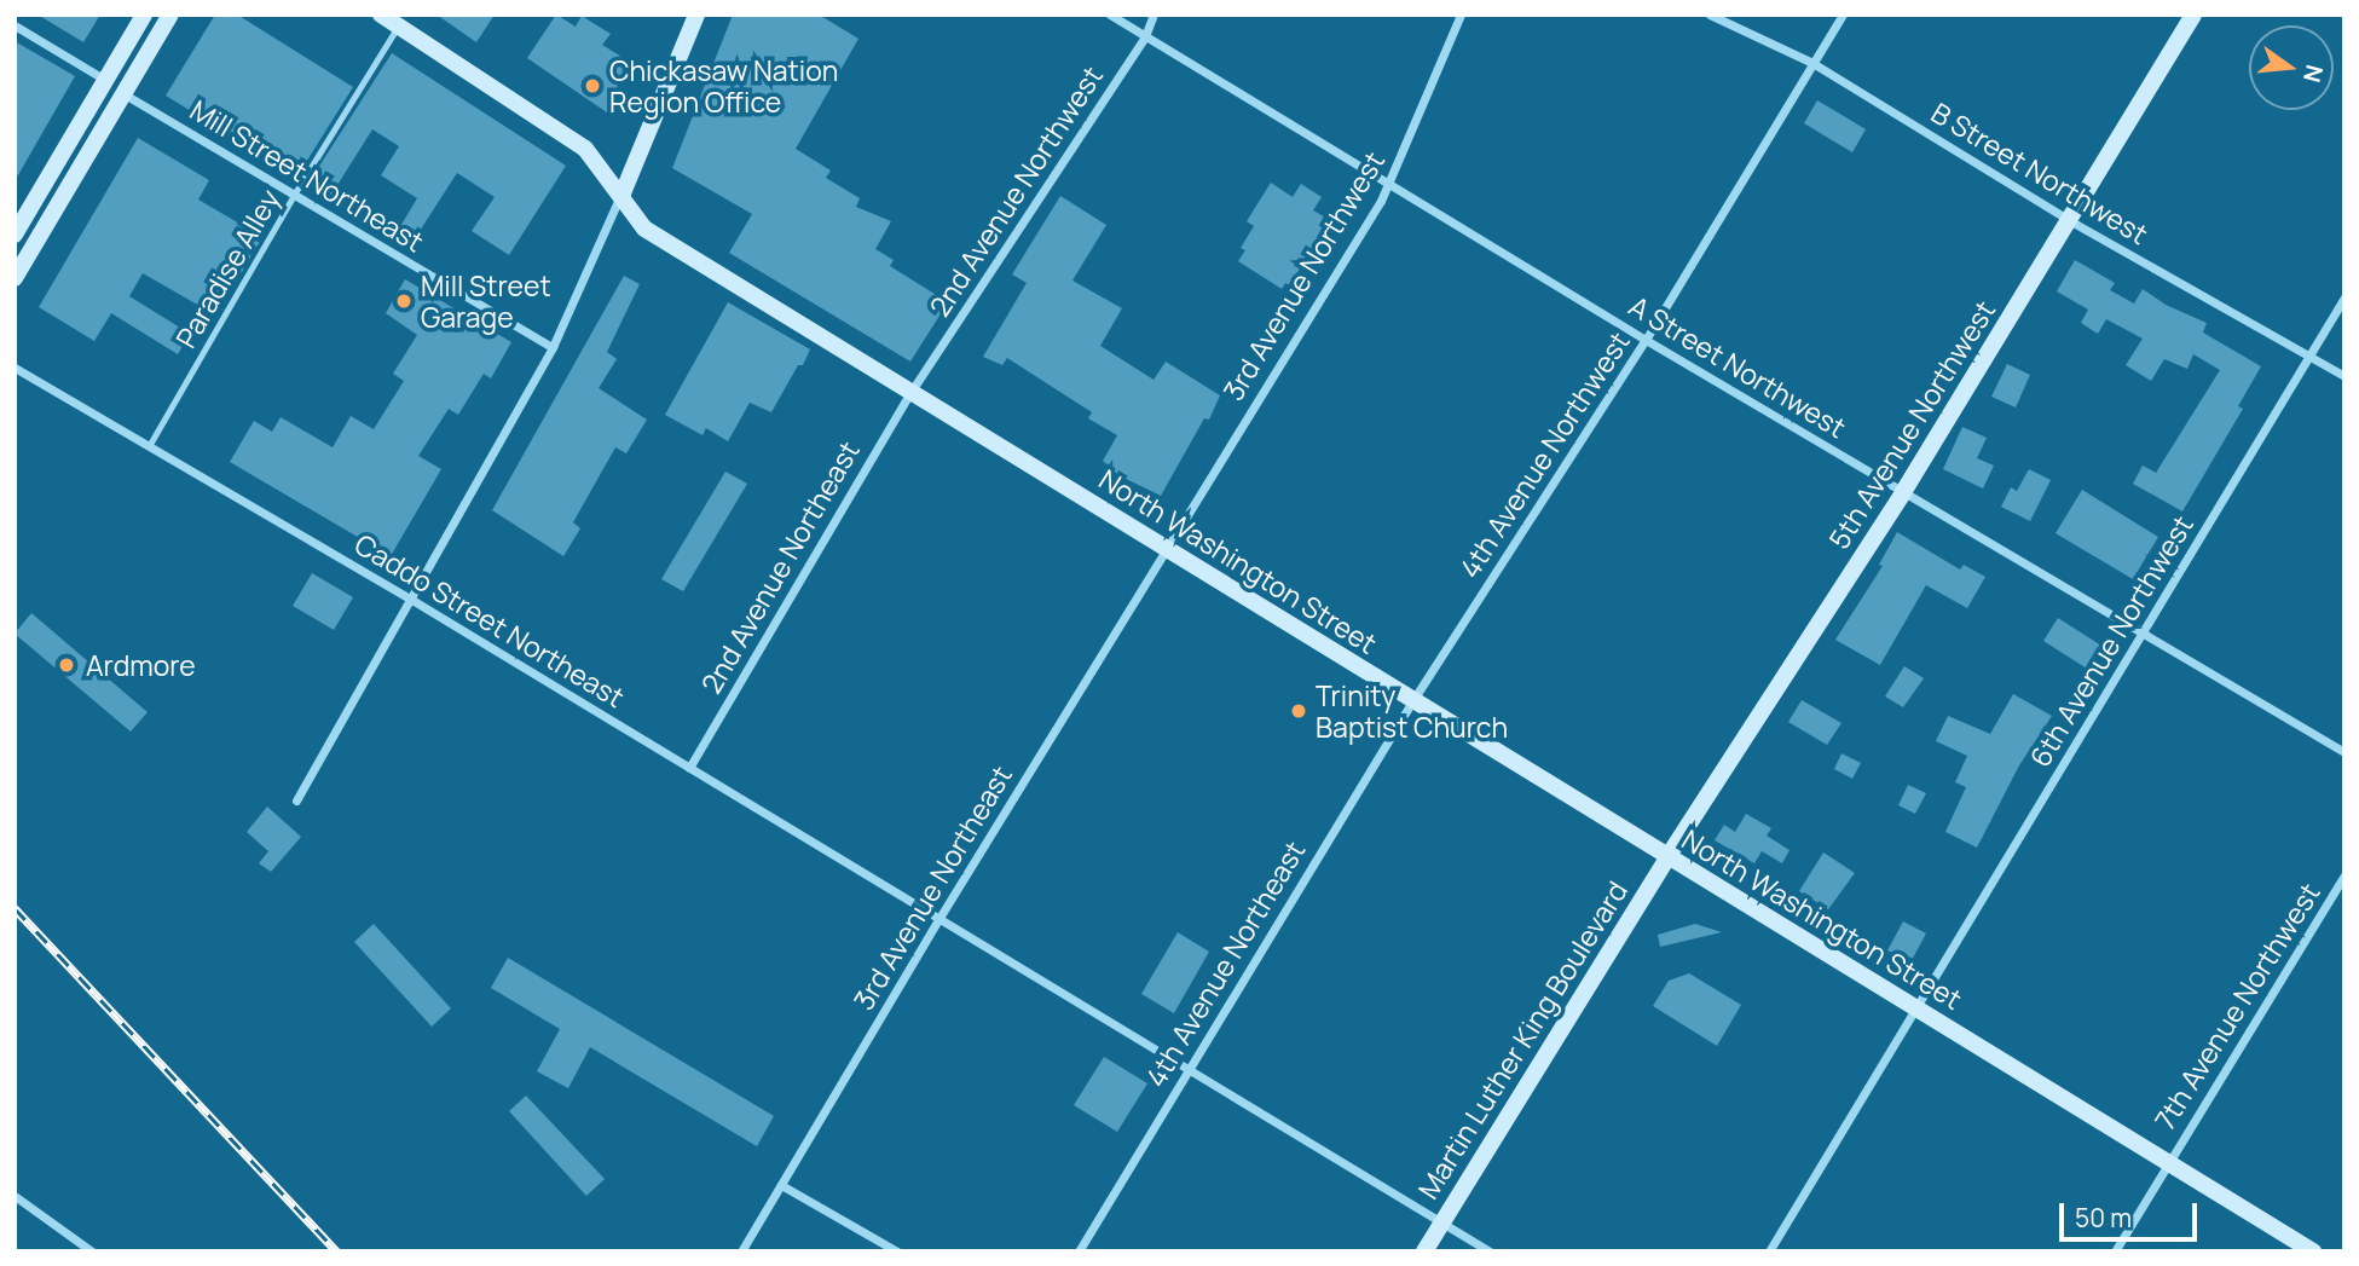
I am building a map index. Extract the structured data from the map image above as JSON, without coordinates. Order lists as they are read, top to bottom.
{
  "streets": {
    "main road": ["5th Avenue Northwest", "North Washington Street", "Martin Luther King Boulevard"],
    "street": [
      "B Street Northwest",
      "Mill Street Northeast",
      "2nd Avenue Northwest",
      "3rd Avenue Northwest",
      "A Street Northwest",
      "4th Avenue Northwest",
      "2nd Avenue Northeast",
      "Caddo Street Northeast",
      "6th Avenue Northwest",
      "3rd Avenue Northeast",
      "4th Avenue Northeast",
      "7th Avenue Northwest"
    ],
    "lane": ["Paradise Alley"]
  },
  "crossings": [
    ["B Street Northwest", "5th Avenue Northwest"],
    ["B Street Northwest", "4th Avenue Northwest"],
    ["B Street Northwest", "6th Avenue Northwest"],
    ["Mill Street Northeast", "Paradise Alley"],
    ["2nd Avenue Northwest", "A Street Northwest"],
    ["2nd Avenue Northwest", "North Washington Street"],
    ["2nd Avenue Northwest", "2nd Avenue Northeast"],
    ["Paradise Alley", "North Washington Street"],
    ["Paradise Alley", "Caddo Street Northeast"],
    ["3rd Avenue Northwest", "A Street Northwest"],
    ["3rd Avenue Northwest", "North Washington Street"],
    ["3rd Avenue Northwest", "3rd Avenue Northeast"],
    ["A Street Northwest", "5th Avenue Northwest"],
    ["A Street Northwest", "4th Avenue Northwest"],
    ["A Street Northwest", "6th Avenue Northwest"],
    ["5th Avenue Northwest", "North Washington Street"],
    ["5th Avenue Northwest", "Martin Luther King Boulevard"],
    ["4th Avenue Northwest", "North Washington Street"],
    ["4th Avenue Northwest", "4th Avenue Northeast"],
    ["North Washington Street", "2nd Avenue Northeast"],
    ["North Washington Street", "6th Avenue Northwest"],
    ["North Washington Street", "3rd Avenue Northeast"],
    ["North Washington Street", "4th Avenue Northeast"],
    ["North Washington Street", "7th Avenue Northwest"],
    ["North Washington Street", "Martin Luther King Boulevard"],
    ["2nd Avenue Northeast", "Caddo Street Northeast"],
    ["Caddo Street Northeast", "3rd Avenue Northeast"],
    ["Caddo Street Northeast", "4th Avenue Northeast"],
    ["Caddo Street Northeast", "Martin Luther King Boulevard"]
  ],
  "places": [
    "Chickasaw Nation Region Office",
    "Mill Street Garage",
    "Ardmore",
    "Trinity Baptist Church"
  ],
  "scale_bar": "50 m",
  "north": "right"
}
